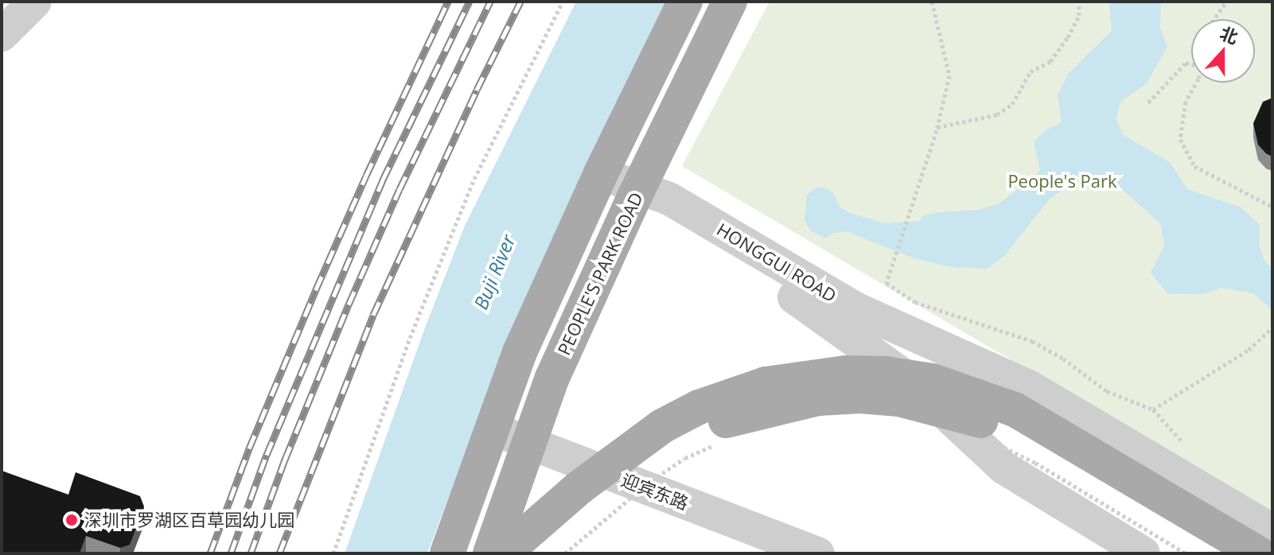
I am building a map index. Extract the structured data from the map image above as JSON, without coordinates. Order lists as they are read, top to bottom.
{
  "streets": {
    "main road": ["PEOPLE'S PARK ROAD"],
    "street": ["HONGGUI ROAD", "迎宾东路"]
  },
  "crossings": [
    ["HONGGUI ROAD", "PEOPLE'S PARK ROAD"],
    ["PEOPLE'S PARK ROAD", "迎宾东路"]
  ],
  "water": ["Buji River"],
  "parks": ["People's Park"],
  "places": ["深圳市罗湖区百草园幼儿园"],
  "north": "top"
}
